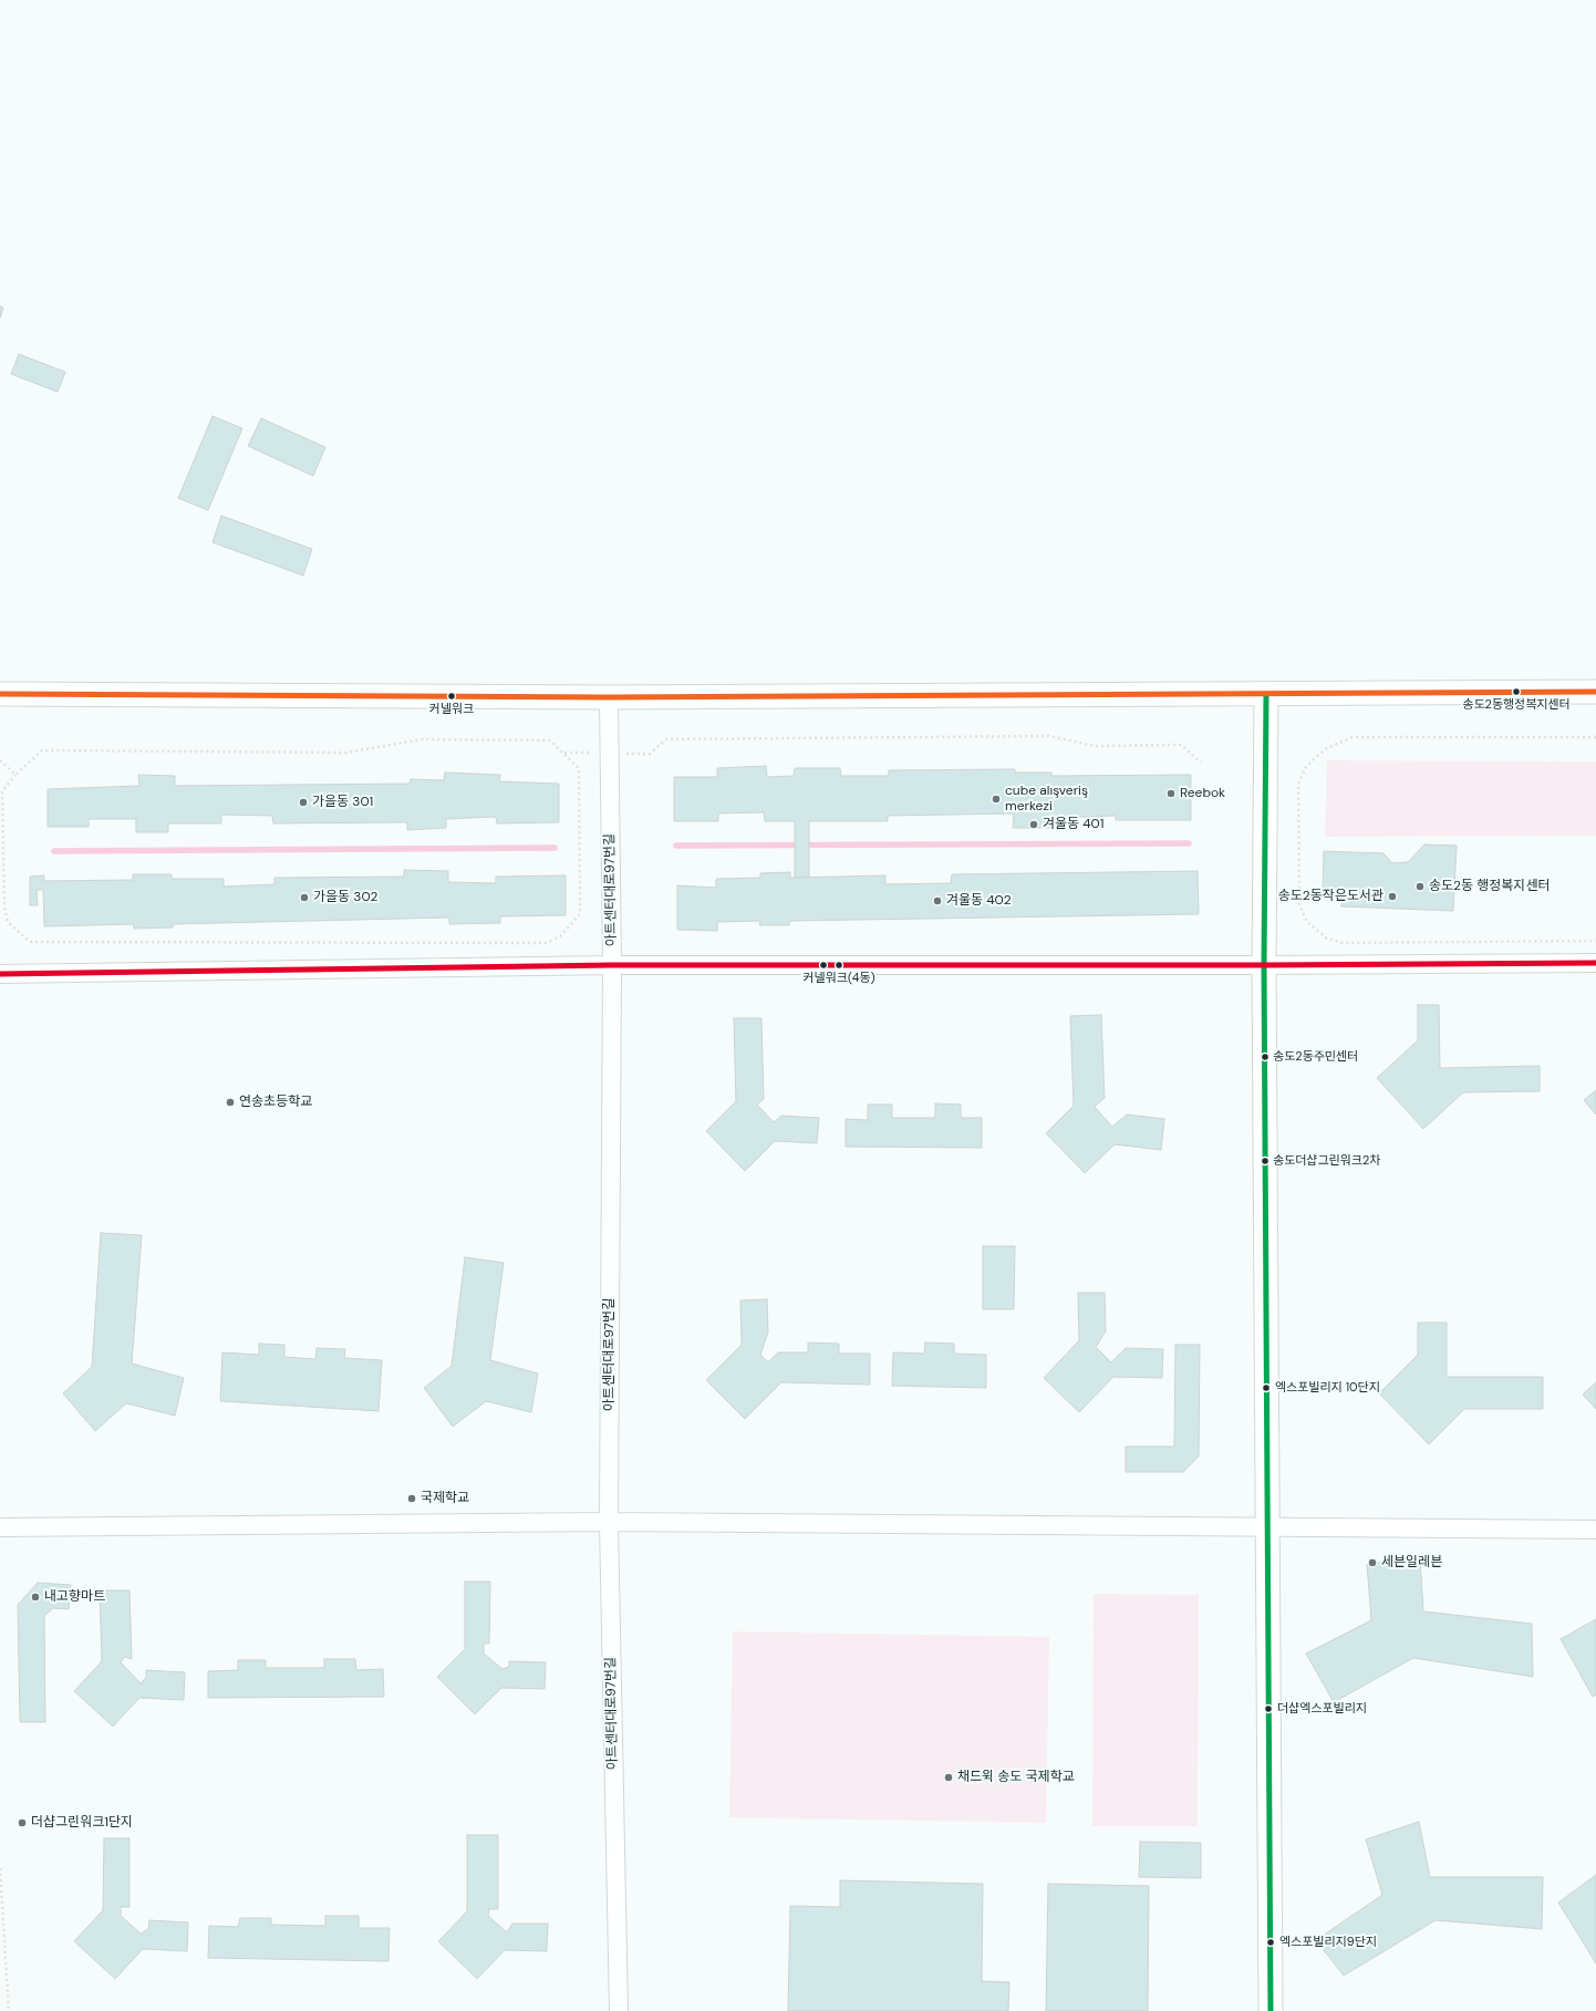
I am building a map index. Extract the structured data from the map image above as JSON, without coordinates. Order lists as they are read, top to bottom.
{
  "streets": {
    "street": ["아트센터대로97번길"]
  },
  "places": [
    "송도2동행정복지센터",
    "커넬워크",
    "Reebok",
    "cube alışveriş merkezi",
    "가을동 301",
    "겨울동 401",
    "송도2동 행정복지센터",
    "송도2동작은도서관",
    "가을동 302",
    "겨울동 402",
    "커넬워크(4동)",
    "송도2동주민센터",
    "연송초등학교",
    "송도더샵그린워크2차",
    "엑스포빌리지 10단지",
    "국제학교",
    "세븐일레븐",
    "내고향마트",
    "더샵엑스포빌리지",
    "채드윅 송도 국제학교",
    "더샵그린워크1단지",
    "엑스포빌리지9단지"
  ]
}
